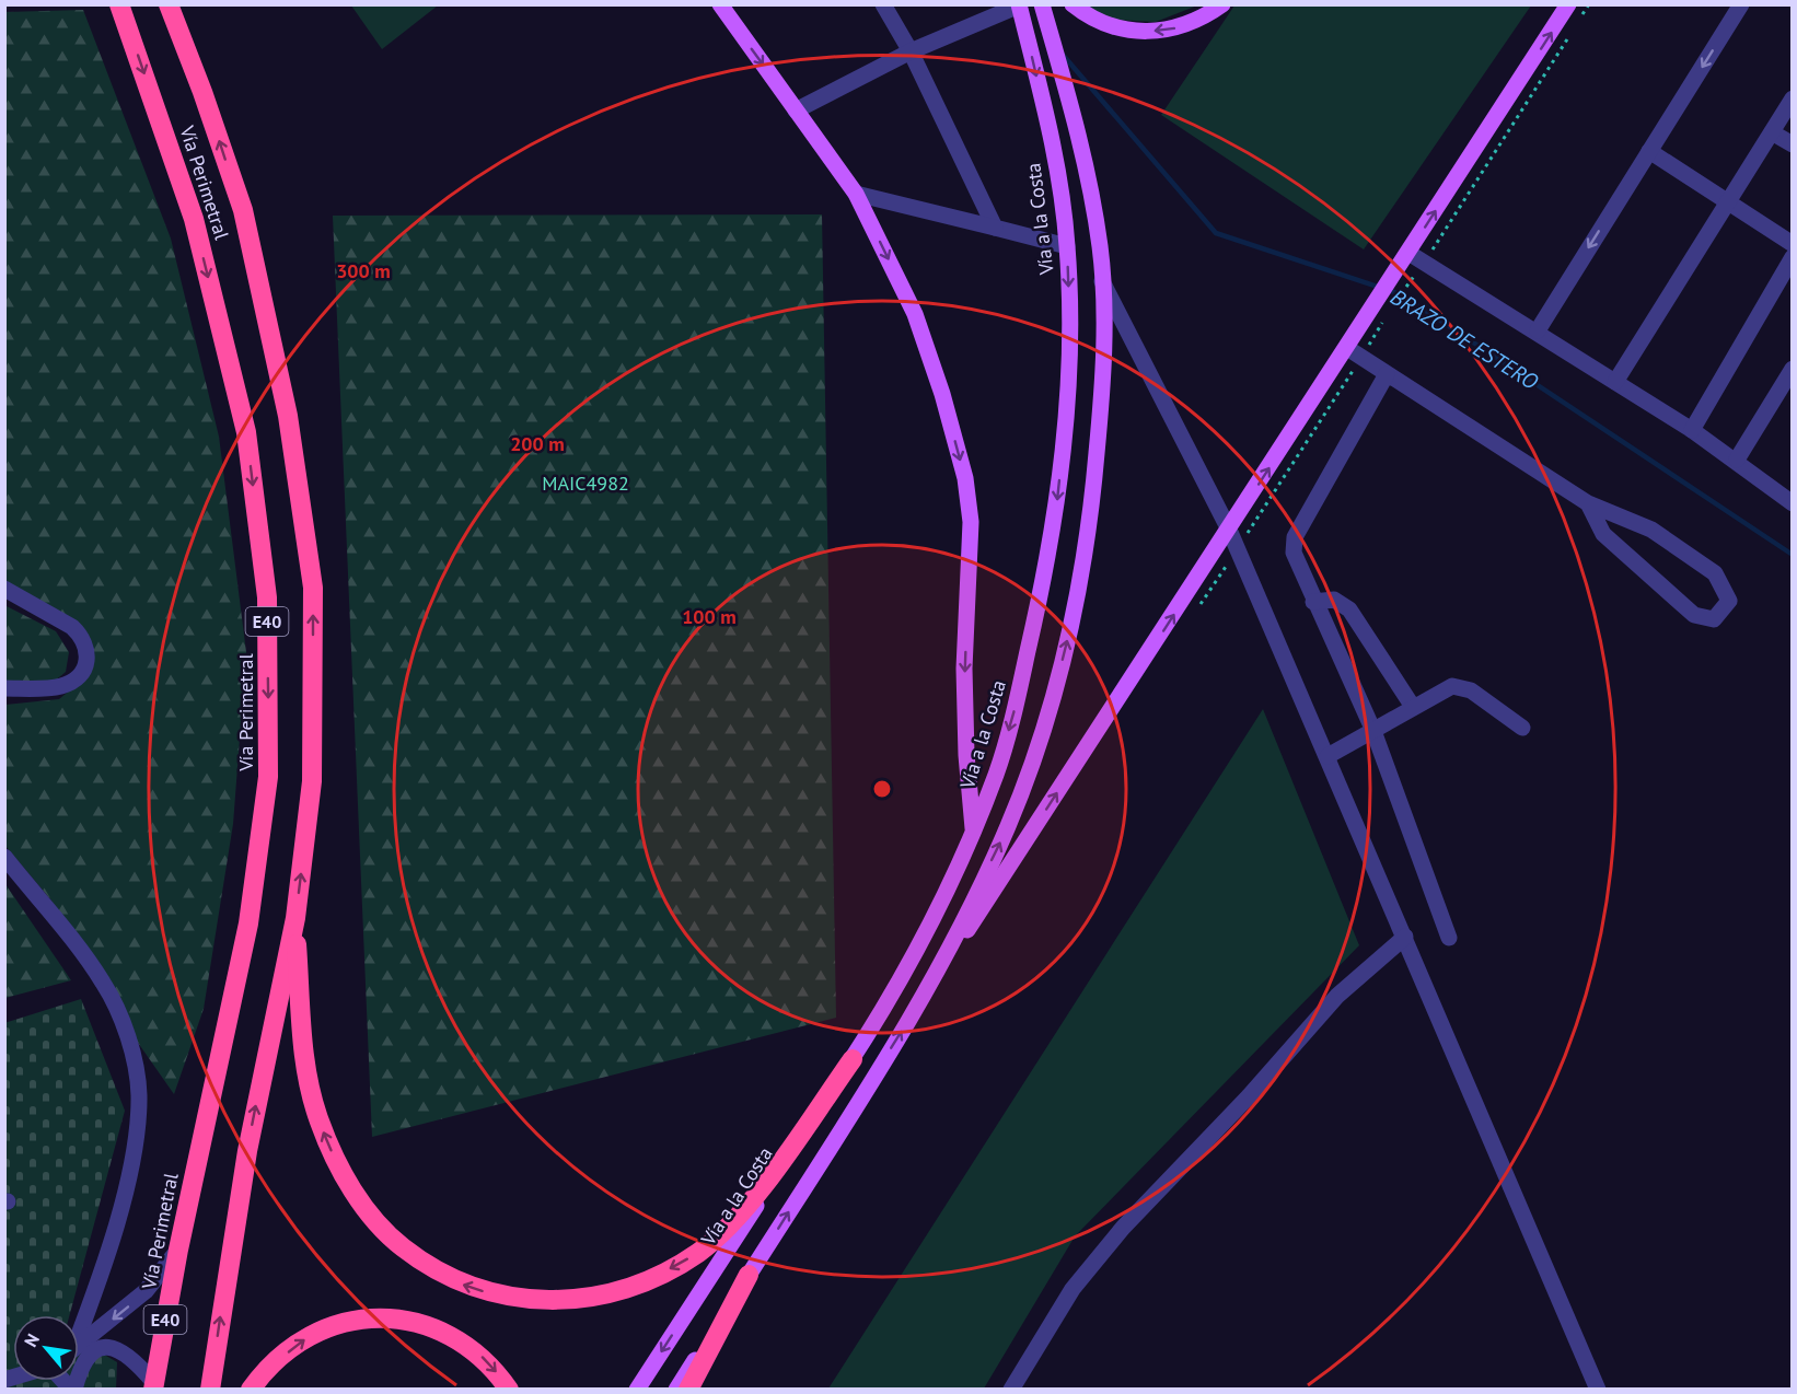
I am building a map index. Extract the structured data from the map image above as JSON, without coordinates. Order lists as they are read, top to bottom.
{
  "streets": {
    "highway": ["Vía Perimetral", "E40"],
    "main road": ["Vía a la Costa"]
  },
  "water": ["BRAZO DE ESTERO"],
  "parks": ["MAIC4982"],
  "north": "top left",
  "rings": ["300 m", "200 m", "100 m"]
}
